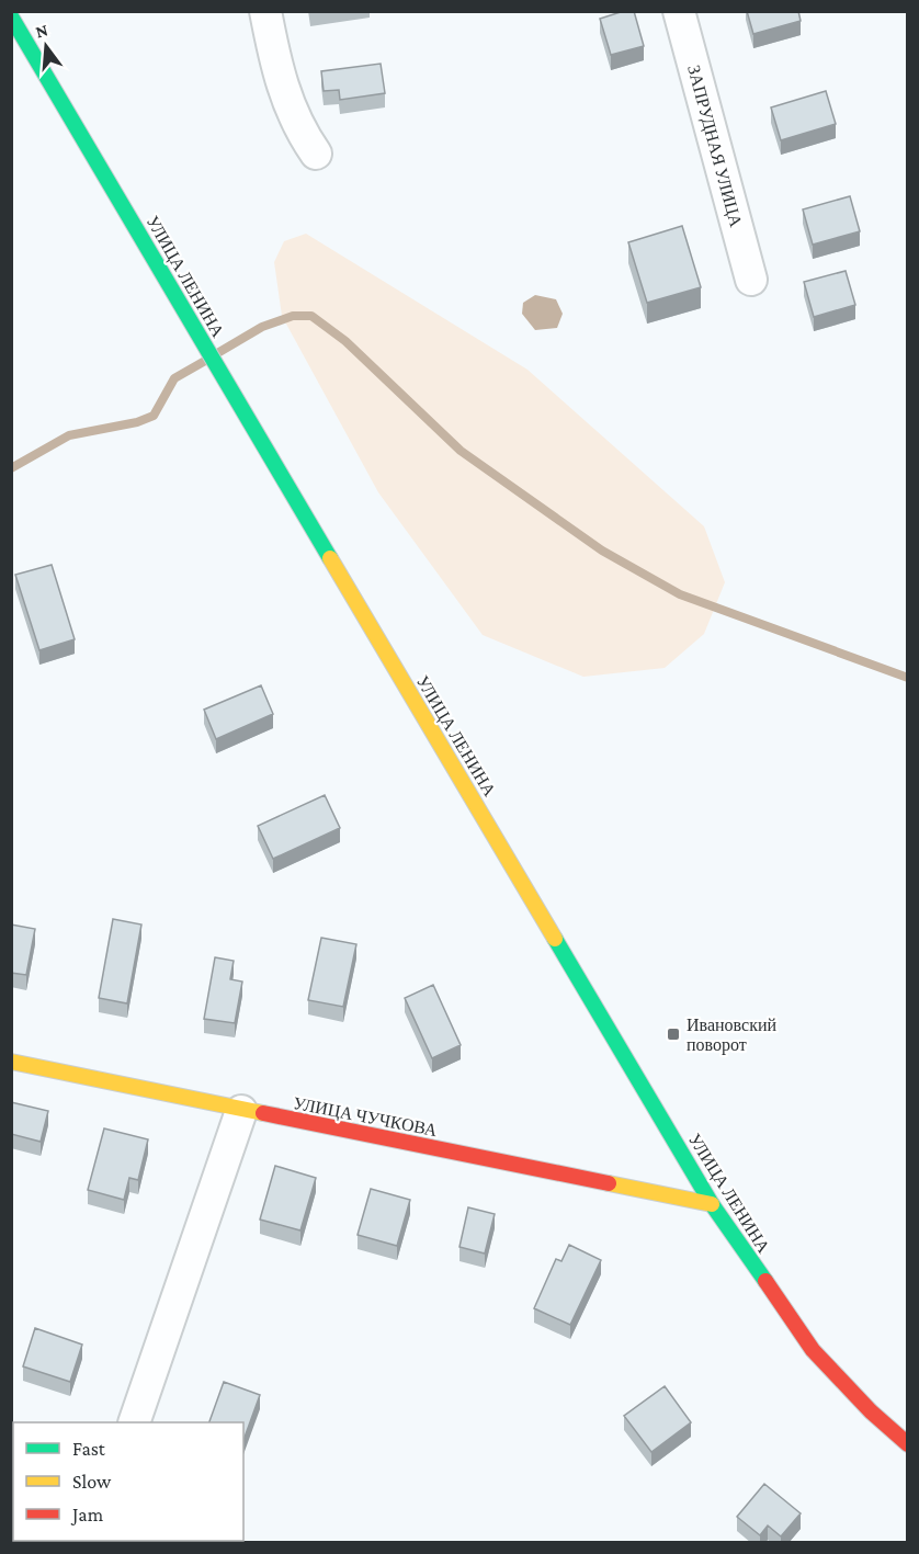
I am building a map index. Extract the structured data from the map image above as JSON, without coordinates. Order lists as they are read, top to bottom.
{
  "streets": {
    "main road": ["УЛИЦА ЛЕНИНА", "УЛИЦА ЧУЧКОВА"],
    "street": ["ЗАПРУДНАЯ УЛИЦА"]
  },
  "crossings": [
    ["УЛИЦА ЛЕНИНА", "УЛИЦА ЧУЧКОВА"]
  ],
  "places": {
    "transit": ["Ивановский поворот"]
  },
  "legend": ["Fast", "Slow", "Jam"],
  "north": "top"
}
